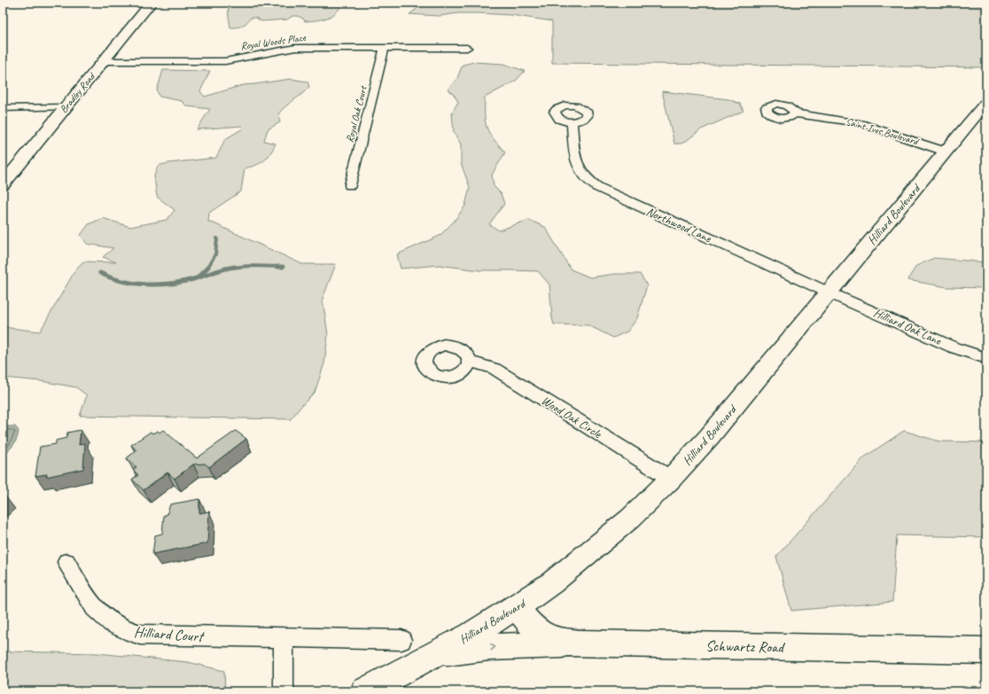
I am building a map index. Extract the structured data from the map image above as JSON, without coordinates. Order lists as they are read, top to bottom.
{
  "streets": {
    "street": [
      "Royal Woods Place",
      "Bradley Road",
      "Royal Oak Court",
      "Saint Ives Boulevard",
      "Hilliard Boulevard",
      "Northwood Lane",
      "Hilliard Oak Lane",
      "Wood Oak Circle",
      "Hilliard Court",
      "Schwartz Road"
    ]
  },
  "crossings": [
    ["Royal Woods Place", "Bradley Road"],
    ["Royal Woods Place", "Royal Oak Court"],
    ["Saint Ives Boulevard", "Hilliard Boulevard"],
    ["Hilliard Boulevard", "Northwood Lane"],
    ["Hilliard Boulevard", "Hilliard Oak Lane"],
    ["Hilliard Boulevard", "Wood Oak Circle"],
    ["Hilliard Boulevard", "Schwartz Road"],
    ["Northwood Lane", "Hilliard Oak Lane"]
  ]
}
